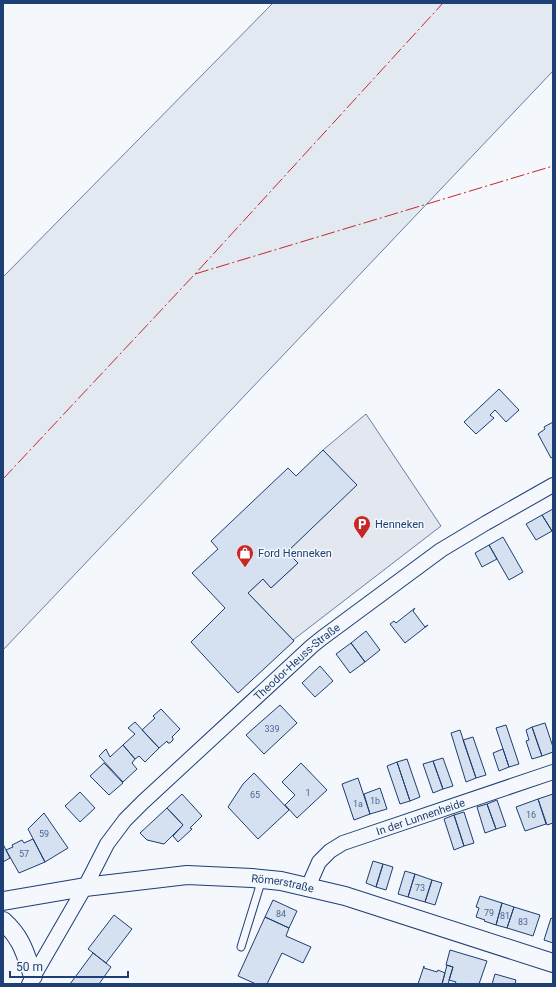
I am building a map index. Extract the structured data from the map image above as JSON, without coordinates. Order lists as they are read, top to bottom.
{
  "streets": {
    "street": ["Theodor-Heuss-Straße", "In der Lunnenheide", "Römerstraße"]
  },
  "crossings": [
    ["Theodor-Heuss-Straße", "Römerstraße"],
    ["In der Lunnenheide", "Römerstraße"]
  ],
  "places": {
    "parking": ["Henneken"],
    "shop": ["Ford Henneken"]
  },
  "house_numbers": [
    "339",
    "1",
    "65",
    "1b",
    "1a",
    "16",
    "59",
    "57",
    "73",
    "79",
    "84",
    "81",
    "83"
  ],
  "scale_bar": "50 m"
}
